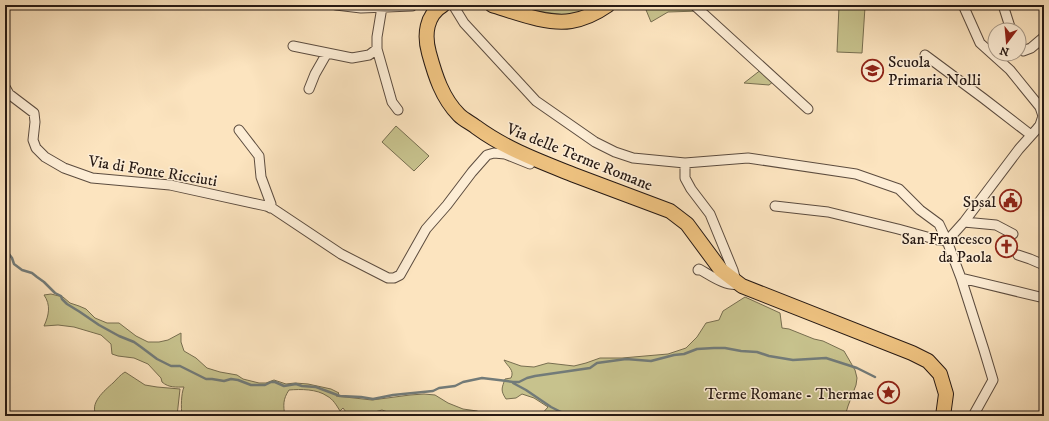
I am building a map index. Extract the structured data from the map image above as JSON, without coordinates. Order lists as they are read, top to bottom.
{
  "streets": {
    "main road": ["Via delle Terme Romane"],
    "street": ["Via di Fonte Ricciuti"]
  },
  "crossings": [
    ["Via delle Terme Romane", "Via di Fonte Ricciuti"]
  ],
  "places": {
    "school or university": ["Scuola Primaria Nolli"],
    "public building": ["Spsal"],
    "church": ["San Francesco da Paola"],
    "place": ["Terme Romane - Thermae"]
  },
  "north": "bottom"
}
